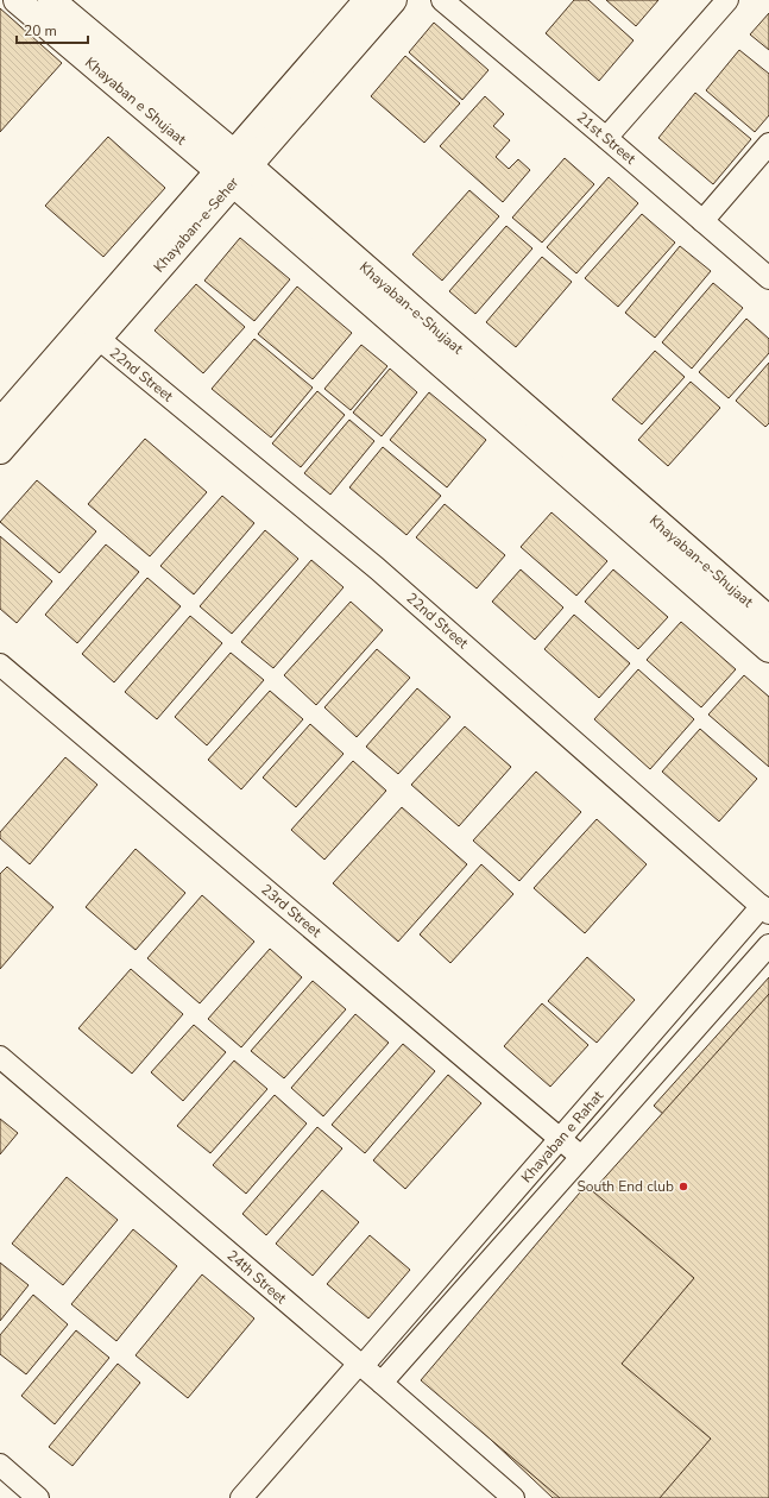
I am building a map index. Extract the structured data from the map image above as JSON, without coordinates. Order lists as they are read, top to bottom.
{
  "streets": {
    "main road": ["Khayaban e Shujaat", "Khayaban-e-Seher", "Khayaban-e-Shujaat"],
    "street": [
      "21st Street",
      "22nd Street",
      "23rd Street",
      "Khayaban e Rahat",
      "24th Street"
    ]
  },
  "crossings": [
    ["Khayaban e Shujaat", "Khayaban-e-Seher"],
    ["Khayaban e Shujaat", "Khayaban-e-Shujaat"],
    ["Khayaban-e-Seher", "Khayaban-e-Shujaat"],
    ["Khayaban-e-Seher", "22nd Street"],
    ["22nd Street", "Khayaban e Rahat"],
    ["23rd Street", "Khayaban e Rahat"],
    ["Khayaban e Rahat", "24th Street"]
  ],
  "places": ["South End club"],
  "scale_bar": "20 m"
}
